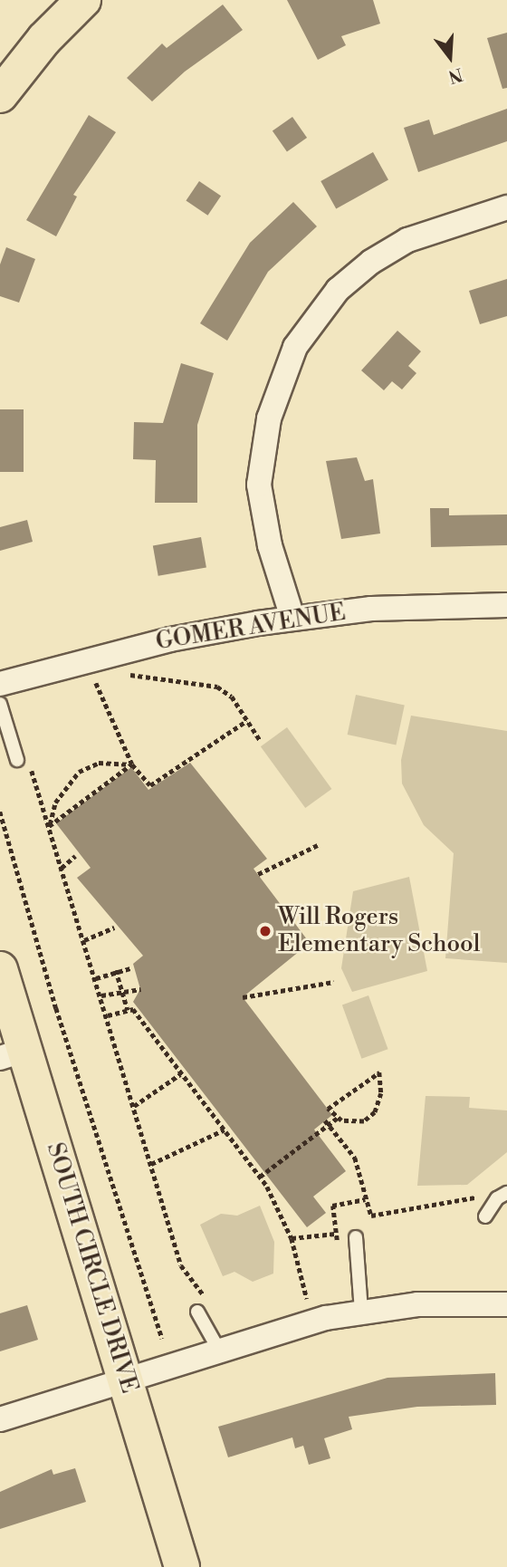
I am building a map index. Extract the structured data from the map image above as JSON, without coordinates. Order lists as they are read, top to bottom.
{
  "streets": {
    "main road": ["SOUTH CIRCLE DRIVE"],
    "street": ["GOMER AVENUE"]
  },
  "places": ["Will Rogers Elementary School"],
  "north": "bottom"
}
